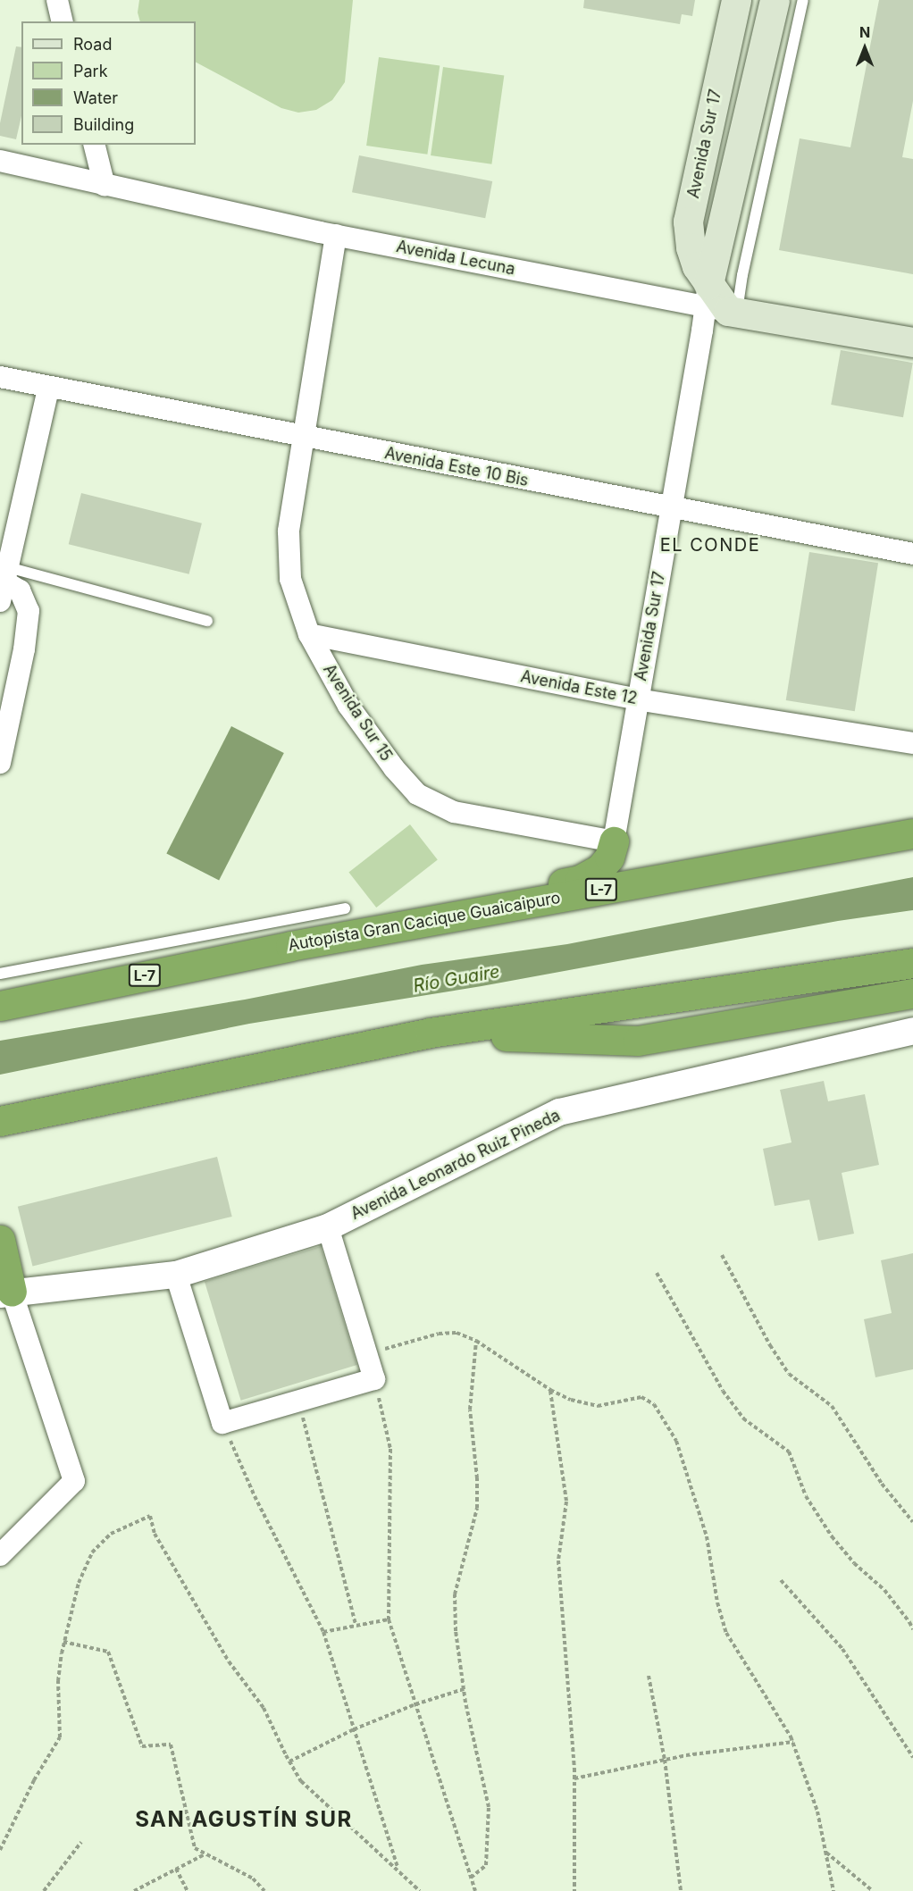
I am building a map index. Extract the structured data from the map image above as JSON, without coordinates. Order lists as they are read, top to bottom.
{
  "streets": {
    "highway": ["L-7", "Autopista Gran Cacique Guaicaipuro"],
    "main road": ["Avenida Sur 17", "Avenida Lecuna"],
    "street": [
      "Avenida Este 10 Bis",
      "Avenida Este 12",
      "Avenida Sur 15",
      "Avenida Leonardo Ruiz Pineda"
    ]
  },
  "crossings": [
    ["Avenida Sur 17", "Avenida Lecuna"],
    ["Avenida Sur 17", "Avenida Este 10 Bis"],
    ["Avenida Sur 17", "Avenida Este 12"],
    ["Avenida Sur 17", "Avenida Sur 15"],
    ["Avenida Lecuna", "Avenida Sur 15"],
    ["Avenida Este 10 Bis", "Avenida Sur 15"],
    ["Avenida Este 12", "Avenida Sur 15"]
  ],
  "districts": ["EL CONDE", "SAN AGUSTÍN SUR"],
  "water": ["Río Guaire"],
  "legend": [
    "Road",
    "Park",
    "Water",
    "Building"
  ],
  "north": "top"
}
